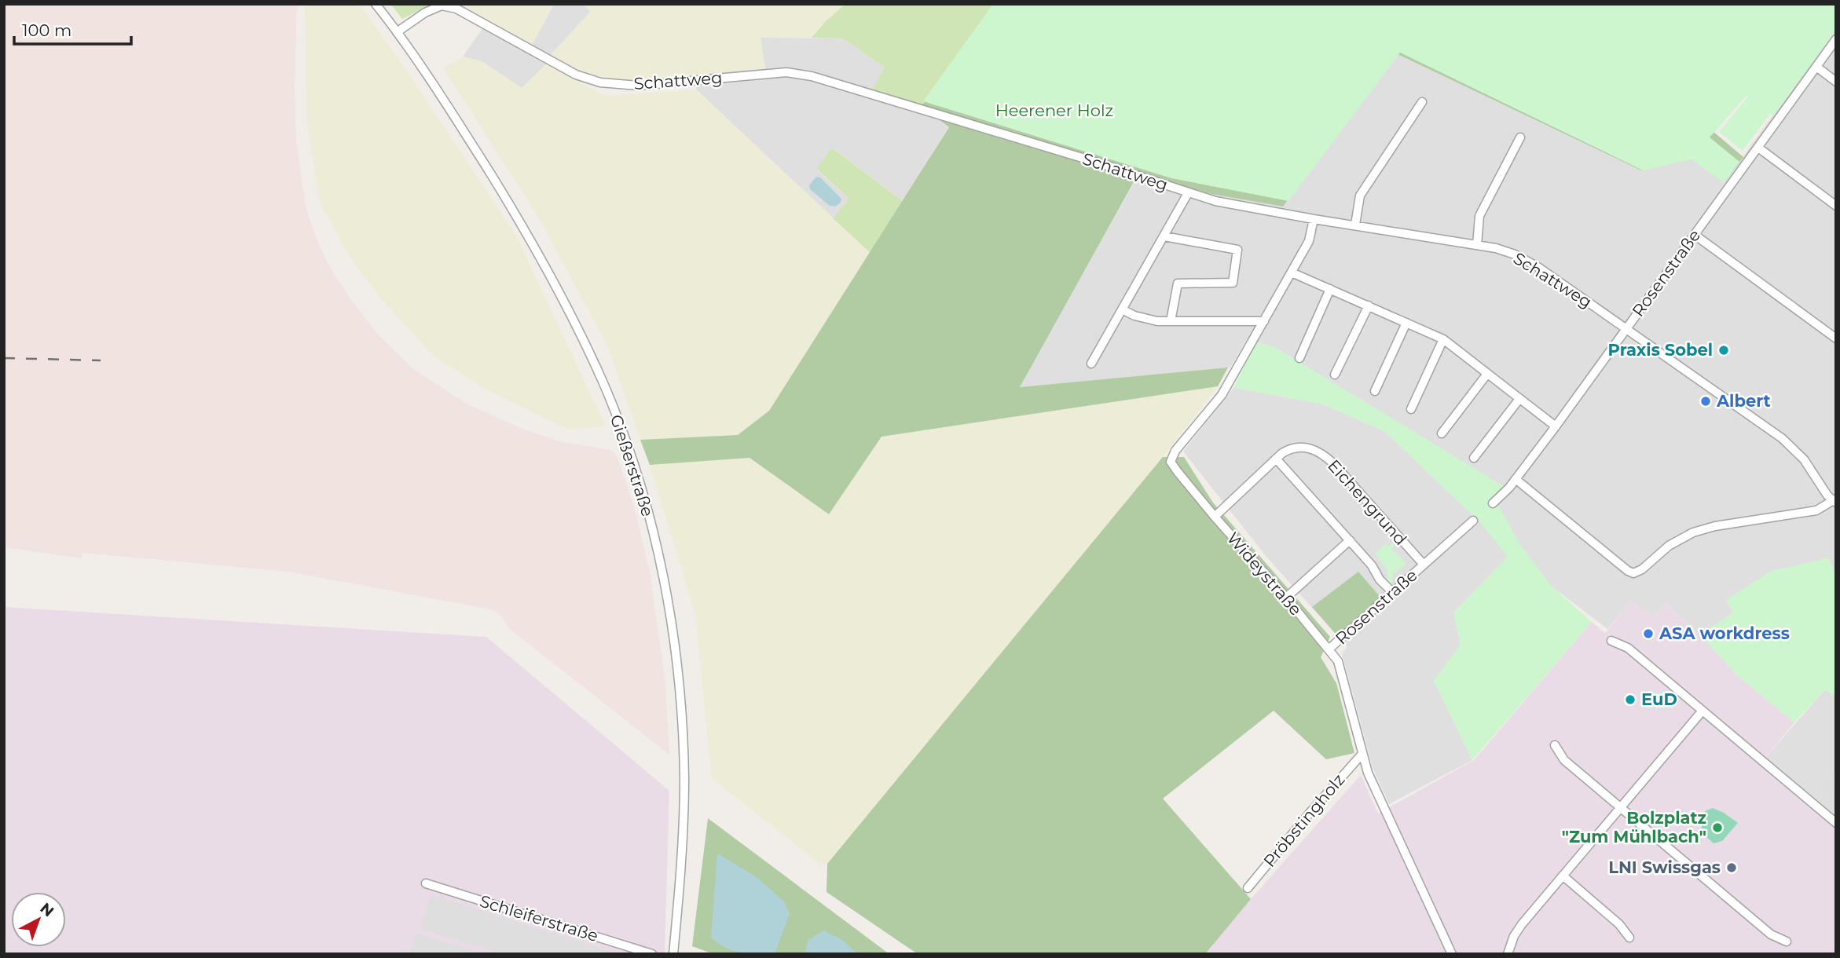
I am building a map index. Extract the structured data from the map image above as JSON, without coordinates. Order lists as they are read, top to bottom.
{
  "streets": {
    "street": [
      "Schattweg",
      "Rosenstraße",
      "Gießerstraße",
      "Eichengrund",
      "Wideystraße",
      "Pröbstingholz",
      "Schleiferstraße"
    ]
  },
  "crossings": [
    ["Schattweg", "Rosenstraße"],
    ["Schattweg", "Gießerstraße"],
    ["Schattweg", "Wideystraße"],
    ["Rosenstraße", "Eichengrund"],
    ["Rosenstraße", "Wideystraße"],
    ["Eichengrund", "Wideystraße"],
    ["Wideystraße", "Pröbstingholz"]
  ],
  "parks": ["Heerener Holz"],
  "places": [
    "Praxis Sobel",
    "Albert",
    "ASA workdress",
    "EuD",
    "Bolzplatz \"Zum Mühlbach\"",
    "LNI Swissgas"
  ],
  "scale_bar": "100 m",
  "north": "top right"
}
